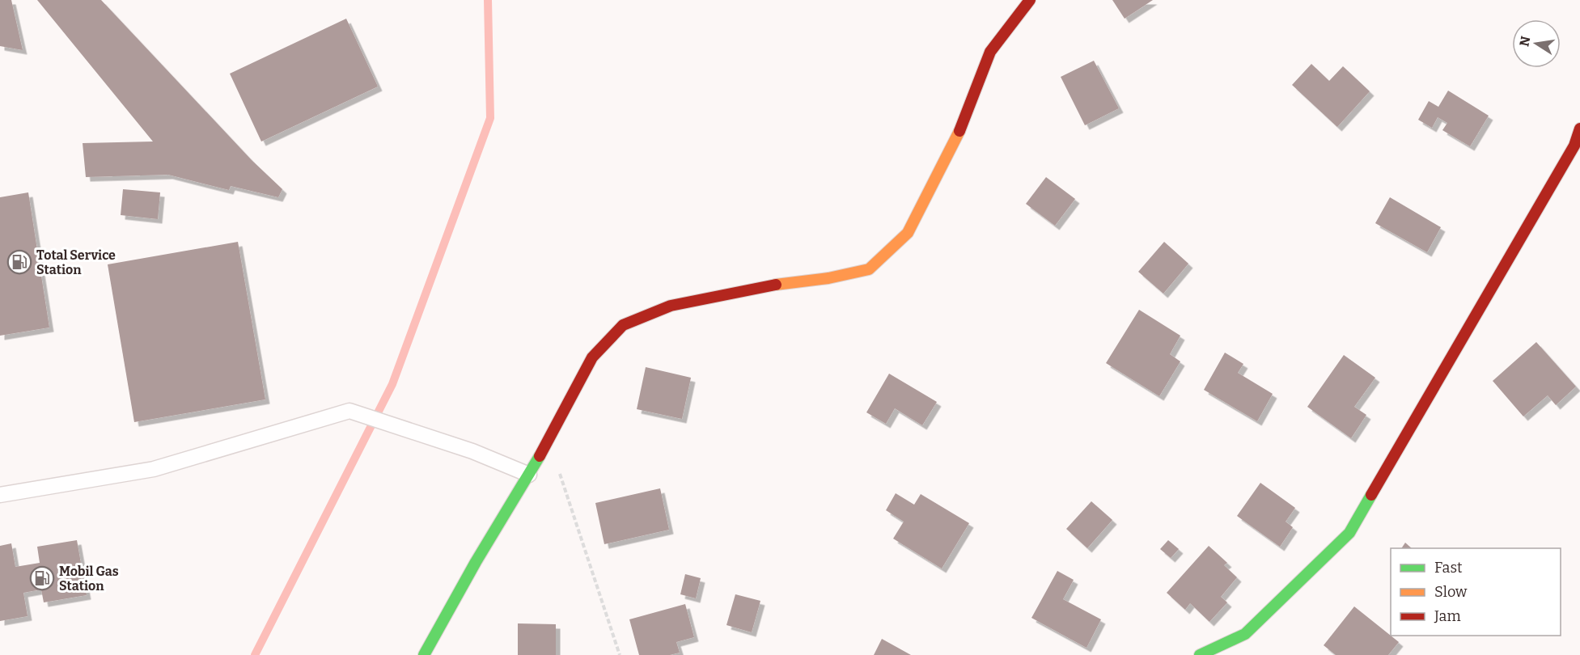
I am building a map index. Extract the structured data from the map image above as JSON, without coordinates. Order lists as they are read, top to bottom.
{
  "places": {
    "fuel station": ["Total Service Station", "Mobil Gas Station"]
  },
  "legend": ["Fast", "Slow", "Jam"],
  "north": "left"
}
